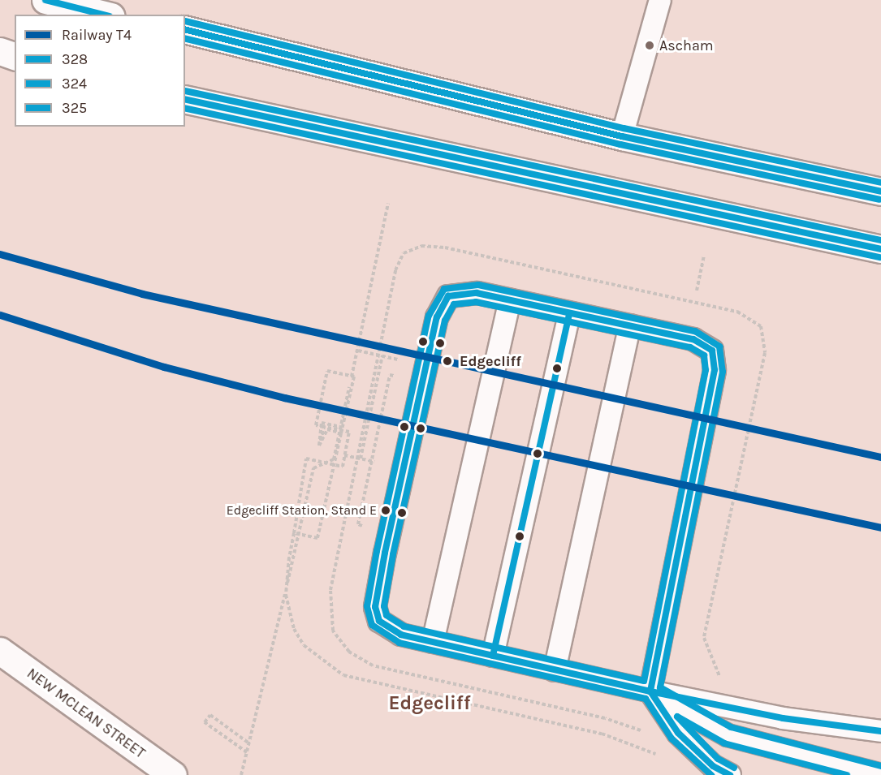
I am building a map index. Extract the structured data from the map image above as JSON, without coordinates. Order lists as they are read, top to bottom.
{
  "streets": {
    "main road": ["NEW MCLEAN STREET"]
  },
  "districts": ["Edgecliff"],
  "places": ["Ascham", "Edgecliff", "Edgecliff Station, Stand E"],
  "lines": [
    "transit line 328",
    "transit line 325",
    "transit line 324",
    "rail line T4"
  ],
  "legend": [
    "Railway T4",
    "328",
    "324",
    "325"
  ]
}
